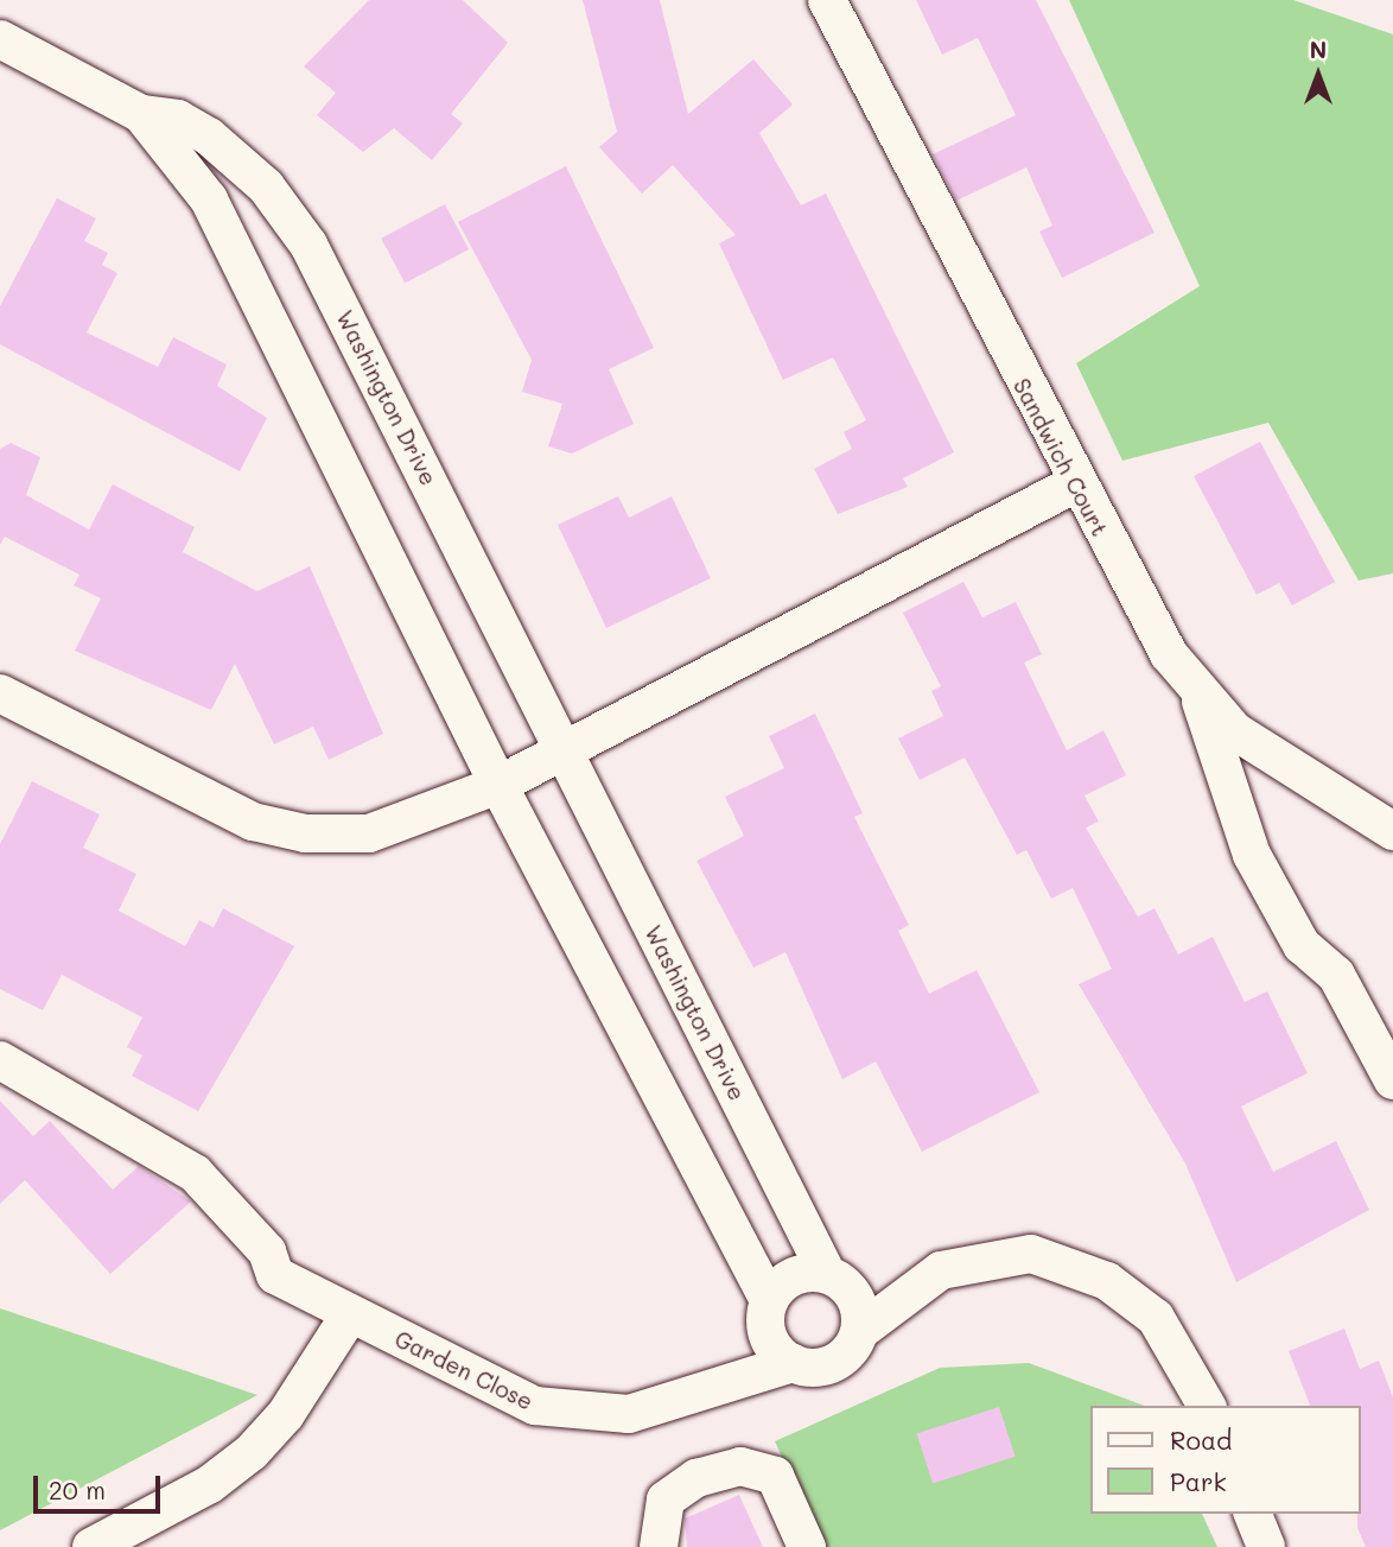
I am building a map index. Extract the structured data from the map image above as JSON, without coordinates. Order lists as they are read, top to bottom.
{
  "streets": {
    "street": ["Washington Drive", "Sandwich Court", "Garden Close"]
  },
  "crossings": [
    ["Washington Drive", "Garden Close"]
  ],
  "legend": ["Road", "Park"],
  "scale_bar": "20 m",
  "north": "top"
}
